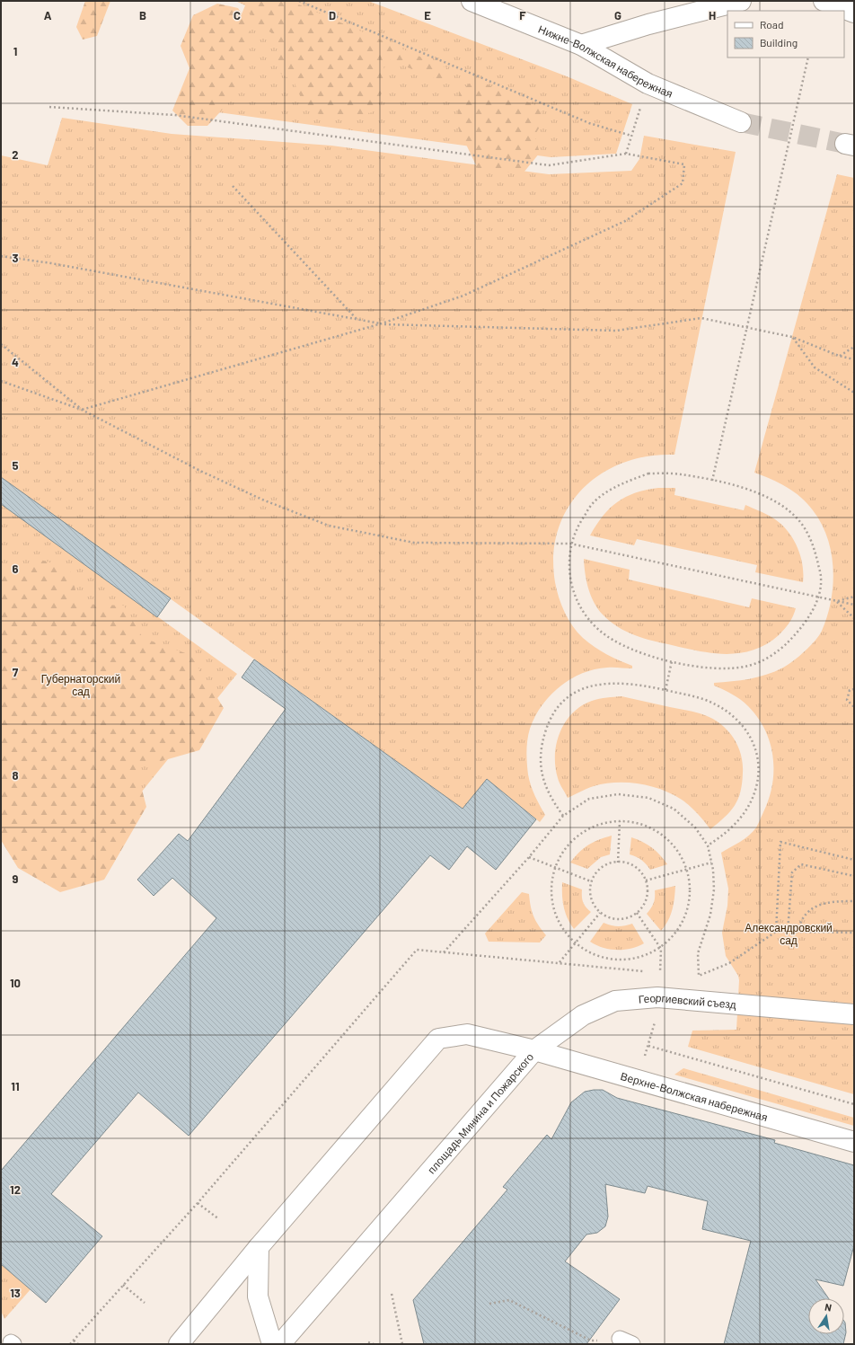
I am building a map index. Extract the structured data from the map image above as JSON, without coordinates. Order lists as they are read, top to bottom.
{
  "streets": {
    "street": [
      "Нижне-Волжская набережная",
      "Георгиевский съезд",
      "Верхне-Волжская набережная",
      "площадь Минина и Пожарского"
    ]
  },
  "crossings": [
    ["Георгиевский съезд", "Верхне-Волжская набережная"],
    ["Георгиевский съезд", "площадь Минина и Пожарского"],
    ["Верхне-Волжская набережная", "площадь Минина и Пожарского"]
  ],
  "parks": ["Губернаторский сад", "Александровский сад"],
  "legend": ["Road", "Building"],
  "north": "top",
  "grid": {
    "columns": [
      "A",
      "B",
      "C",
      "D",
      "E",
      "F",
      "G",
      "H"
    ],
    "rows": [
      "1",
      "2",
      "3",
      "4",
      "5",
      "6",
      "7",
      "8",
      "9",
      "10",
      "11",
      "12",
      "13"
    ]
  }
}
